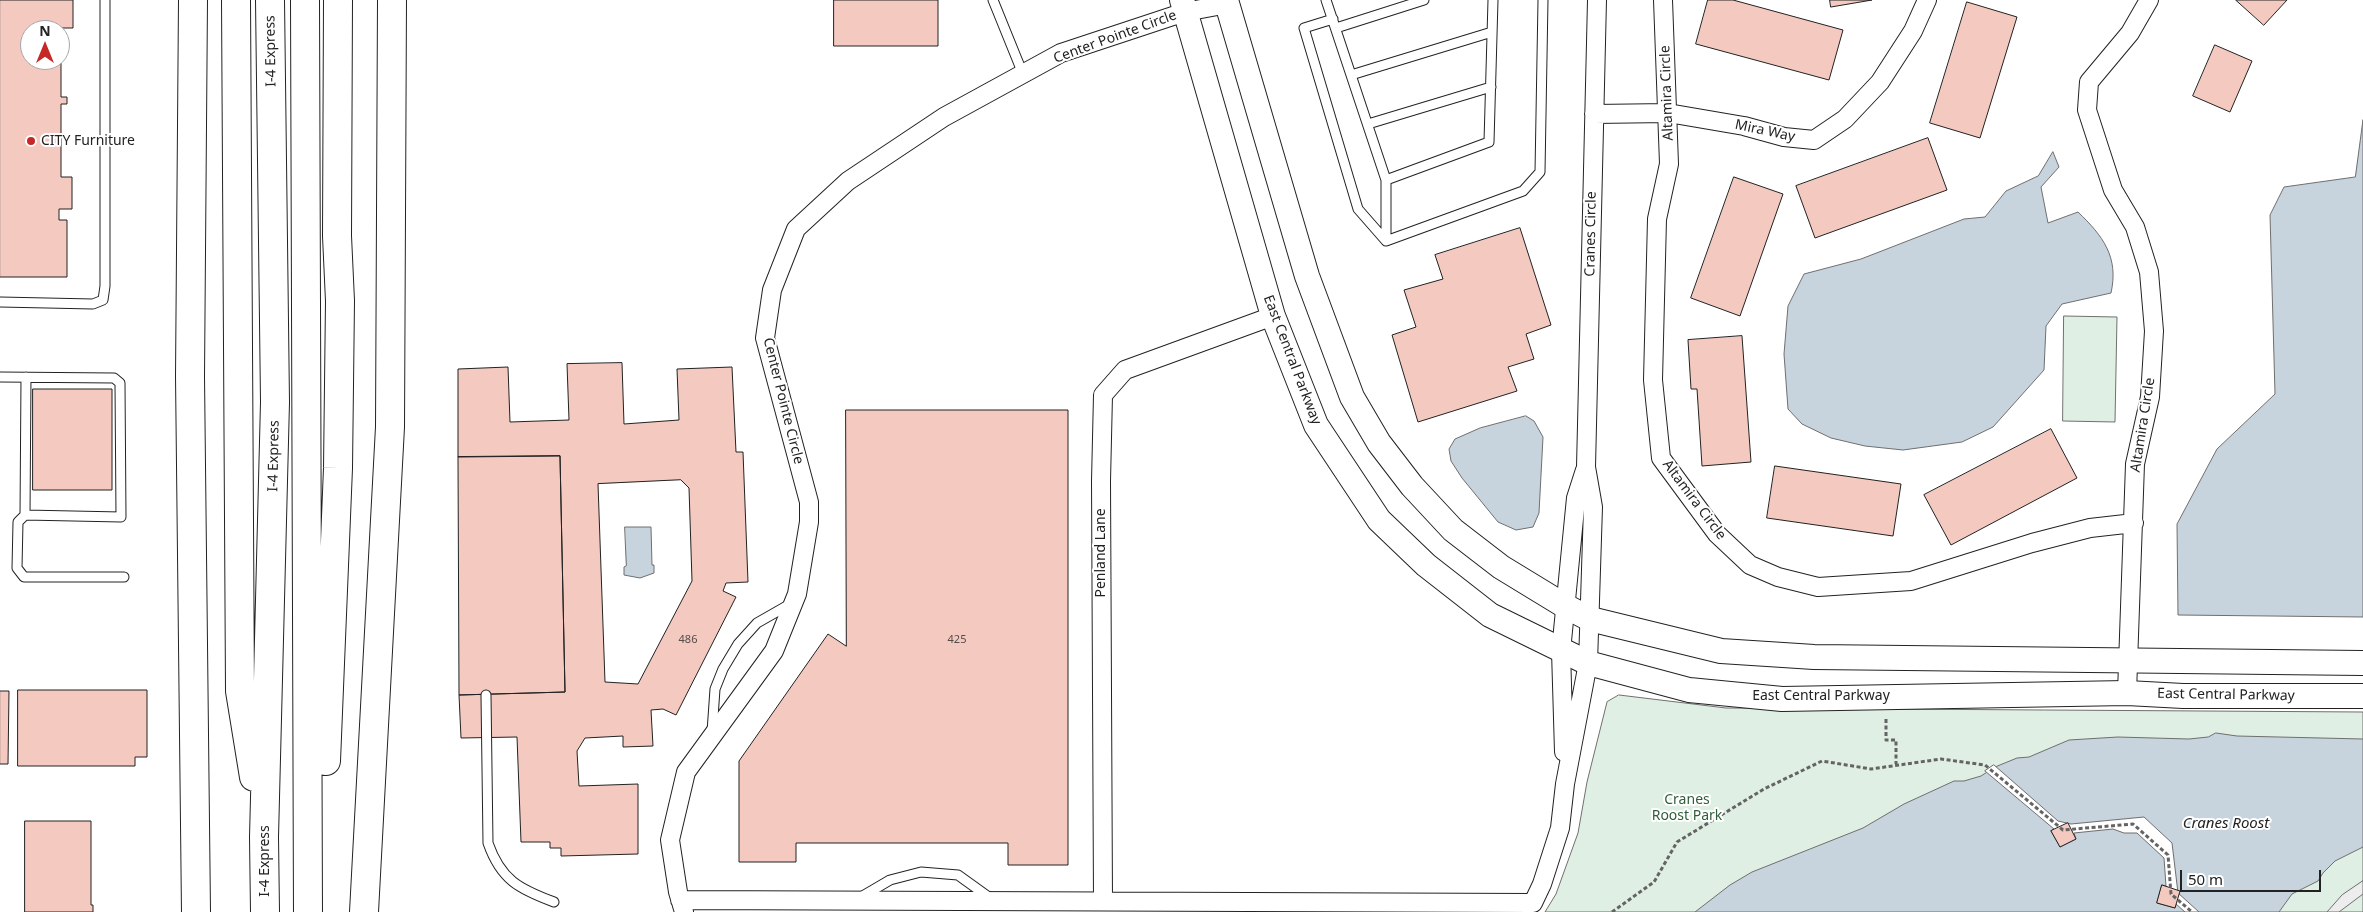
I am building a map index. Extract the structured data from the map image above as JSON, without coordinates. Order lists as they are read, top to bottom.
{
  "streets": {
    "highway": ["I-4 Express"],
    "main road": ["East Central Parkway"],
    "street": [
      "Center Pointe Circle",
      "Altamira Circle",
      "Mira Way",
      "Cranes Circle",
      "Penland Lane"
    ]
  },
  "crossings": [
    ["Center Pointe Circle", "Cranes Circle"],
    ["Center Pointe Circle", "East Central Parkway"],
    ["Center Pointe Circle", "Penland Lane"],
    ["Altamira Circle", "Mira Way"],
    ["Altamira Circle", "East Central Parkway"],
    ["Mira Way", "Cranes Circle"],
    ["Cranes Circle", "East Central Parkway"],
    ["East Central Parkway", "Penland Lane"]
  ],
  "water": ["Cranes Roost"],
  "parks": ["Cranes Roost Park"],
  "places": ["CITY Furniture"],
  "house_numbers": ["486", "425"],
  "scale_bar": "50 m",
  "north": "top"
}
